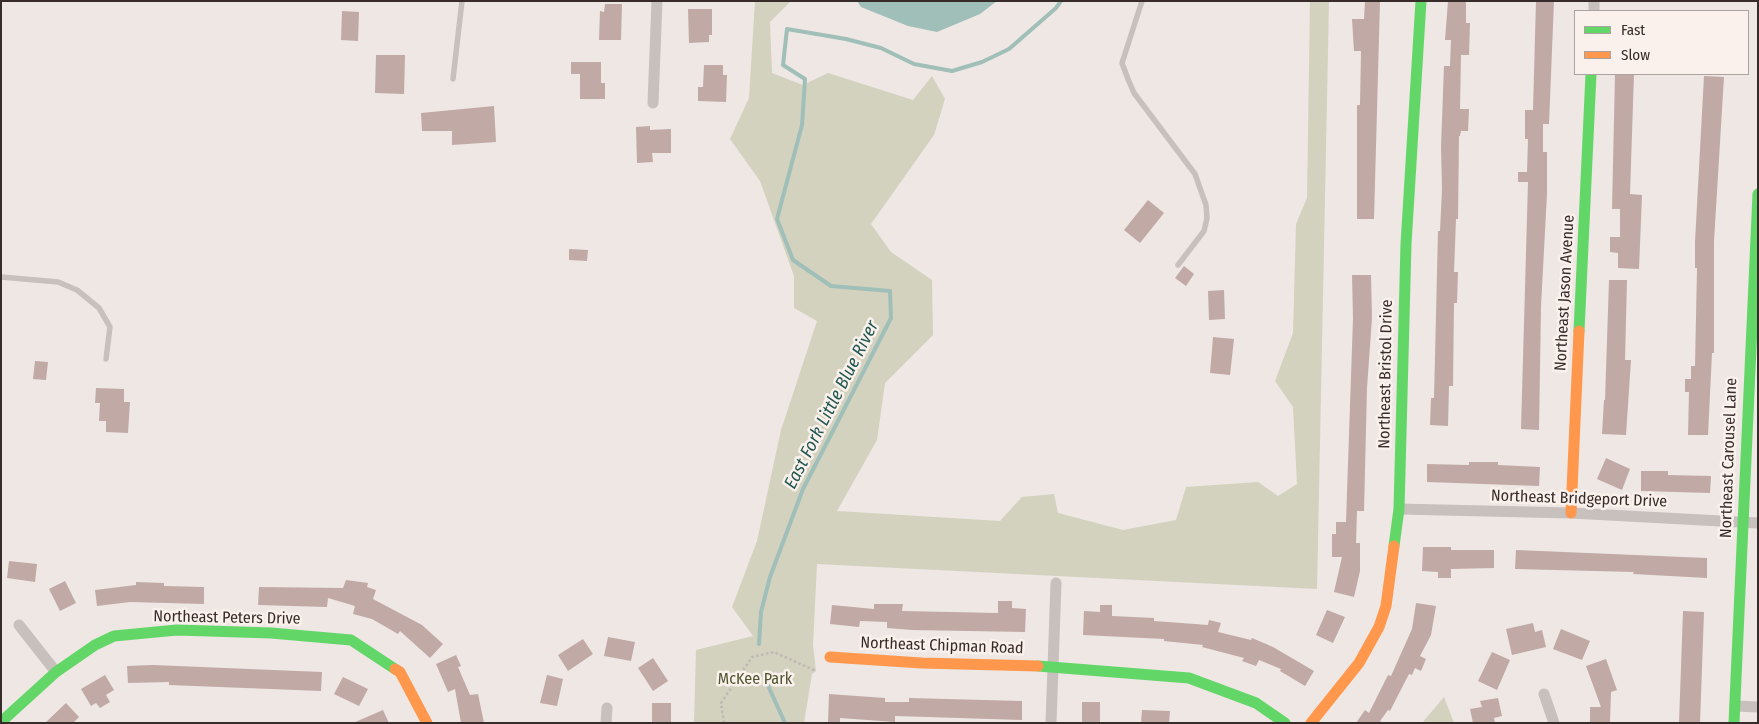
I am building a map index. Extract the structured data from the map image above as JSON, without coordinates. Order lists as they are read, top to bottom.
{
  "streets": {
    "street": [
      "Northeast Jason Avenue",
      "Northeast Bristol Drive",
      "Northeast Carousel Lane",
      "Northeast Bridgeport Drive",
      "Northeast Peters Drive",
      "Northeast Chipman Road"
    ]
  },
  "crossings": [
    ["Northeast Jason Avenue", "Northeast Bridgeport Drive"],
    ["Northeast Bristol Drive", "Northeast Bridgeport Drive"],
    ["Northeast Carousel Lane", "Northeast Bridgeport Drive"]
  ],
  "water": ["East Fork Little Blue River"],
  "parks": ["McKee Park"],
  "legend": ["Fast", "Slow"]
}
